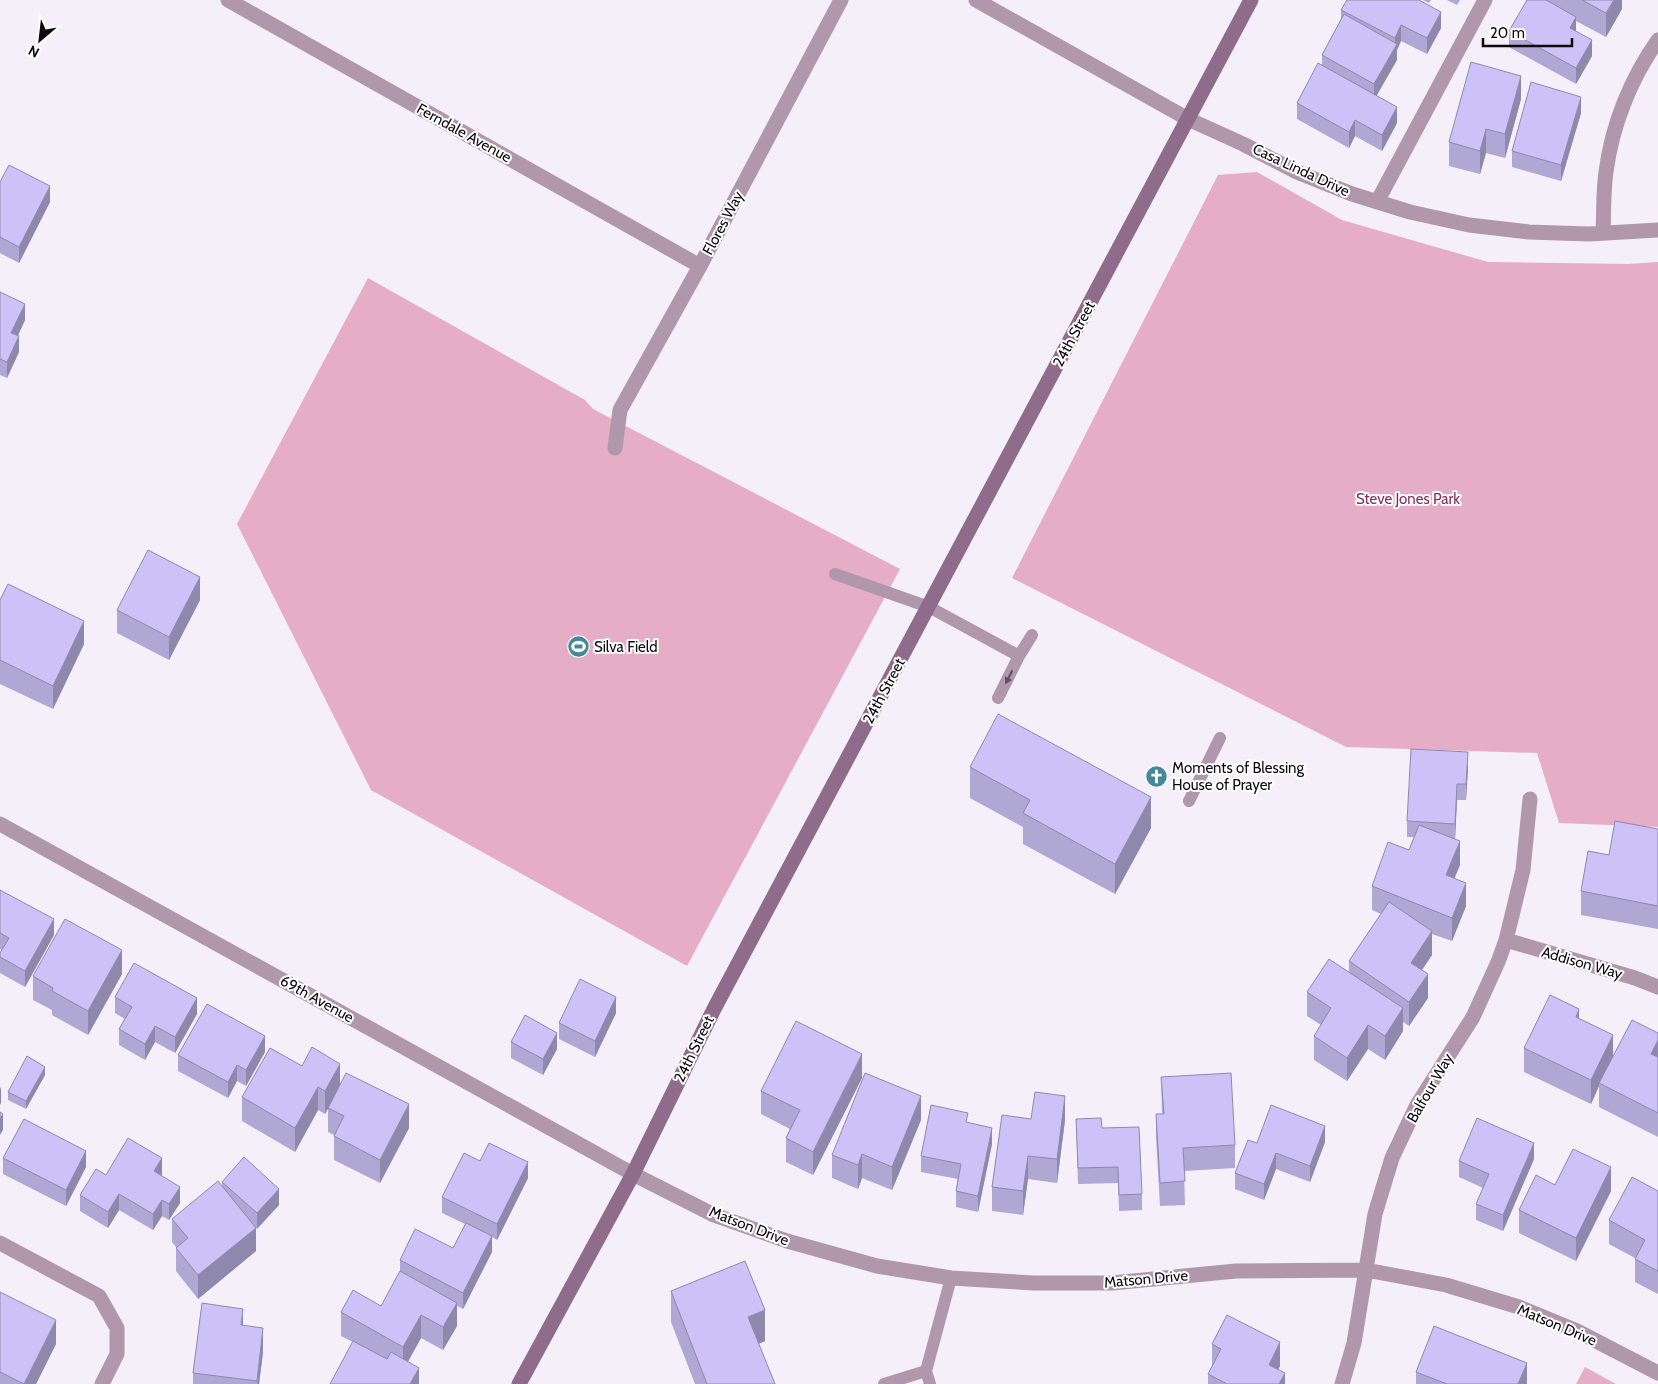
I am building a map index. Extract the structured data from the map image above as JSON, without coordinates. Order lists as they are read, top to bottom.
{
  "streets": {
    "street": [
      "Ferndale Avenue",
      "Casa Linda Drive",
      "Flores Way",
      "24th Street",
      "Addison Way",
      "69th Avenue",
      "Balfour Way",
      "Matson Drive"
    ]
  },
  "crossings": [
    ["Ferndale Avenue", "Flores Way"],
    ["Casa Linda Drive", "24th Street"],
    ["24th Street", "69th Avenue"],
    ["24th Street", "Matson Drive"],
    ["Addison Way", "Balfour Way"],
    ["69th Avenue", "Matson Drive"],
    ["Balfour Way", "Matson Drive"]
  ],
  "parks": ["Steve Jones Park"],
  "places": {
    "sports": ["Silva Field"],
    "church": ["Moments of Blessing House of Prayer"]
  },
  "scale_bar": "20 m",
  "north": "bottom left"
}
